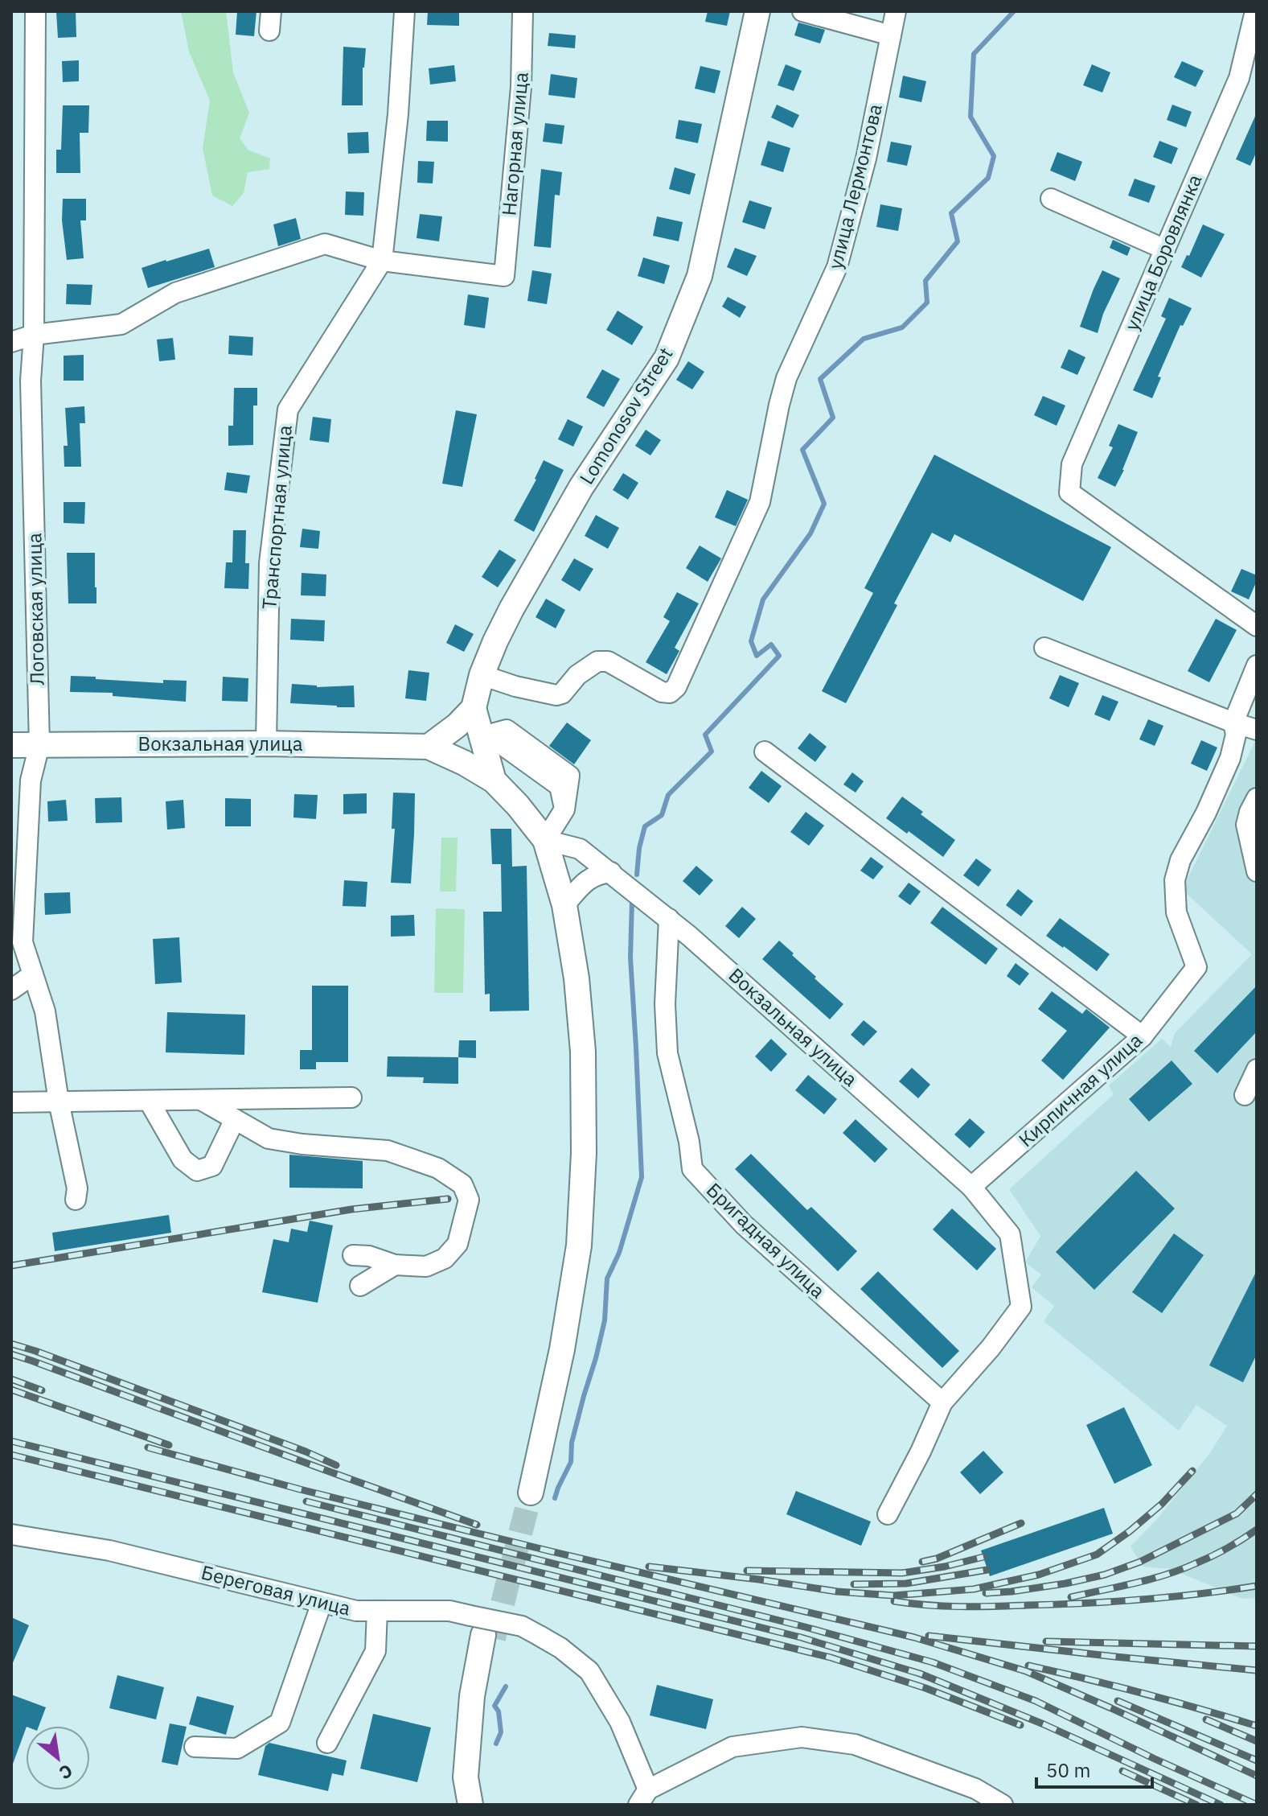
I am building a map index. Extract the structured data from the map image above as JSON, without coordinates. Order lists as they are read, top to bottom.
{
  "streets": {
    "main road": ["Lomonosov Street", "Вокзальная улица"],
    "street": [
      "Нагорная улица",
      "улица Лермонтова",
      "улица Боровлянка",
      "Транспортная улица",
      "Логовская улица",
      "Кирпичная улица",
      "Бригадная улица",
      "Береговая улица"
    ]
  },
  "crossings": [
    ["Нагорная улица", "Транспортная улица"],
    ["улица Лермонтова", "Lomonosov Street"],
    ["Транспортная улица", "Вокзальная улица"],
    ["Логовская улица", "Вокзальная улица"],
    ["Вокзальная улица", "Кирпичная улица"],
    ["Вокзальная улица", "Бригадная улица"]
  ],
  "scale_bar": "50 m",
  "north": "bottom right"
}
